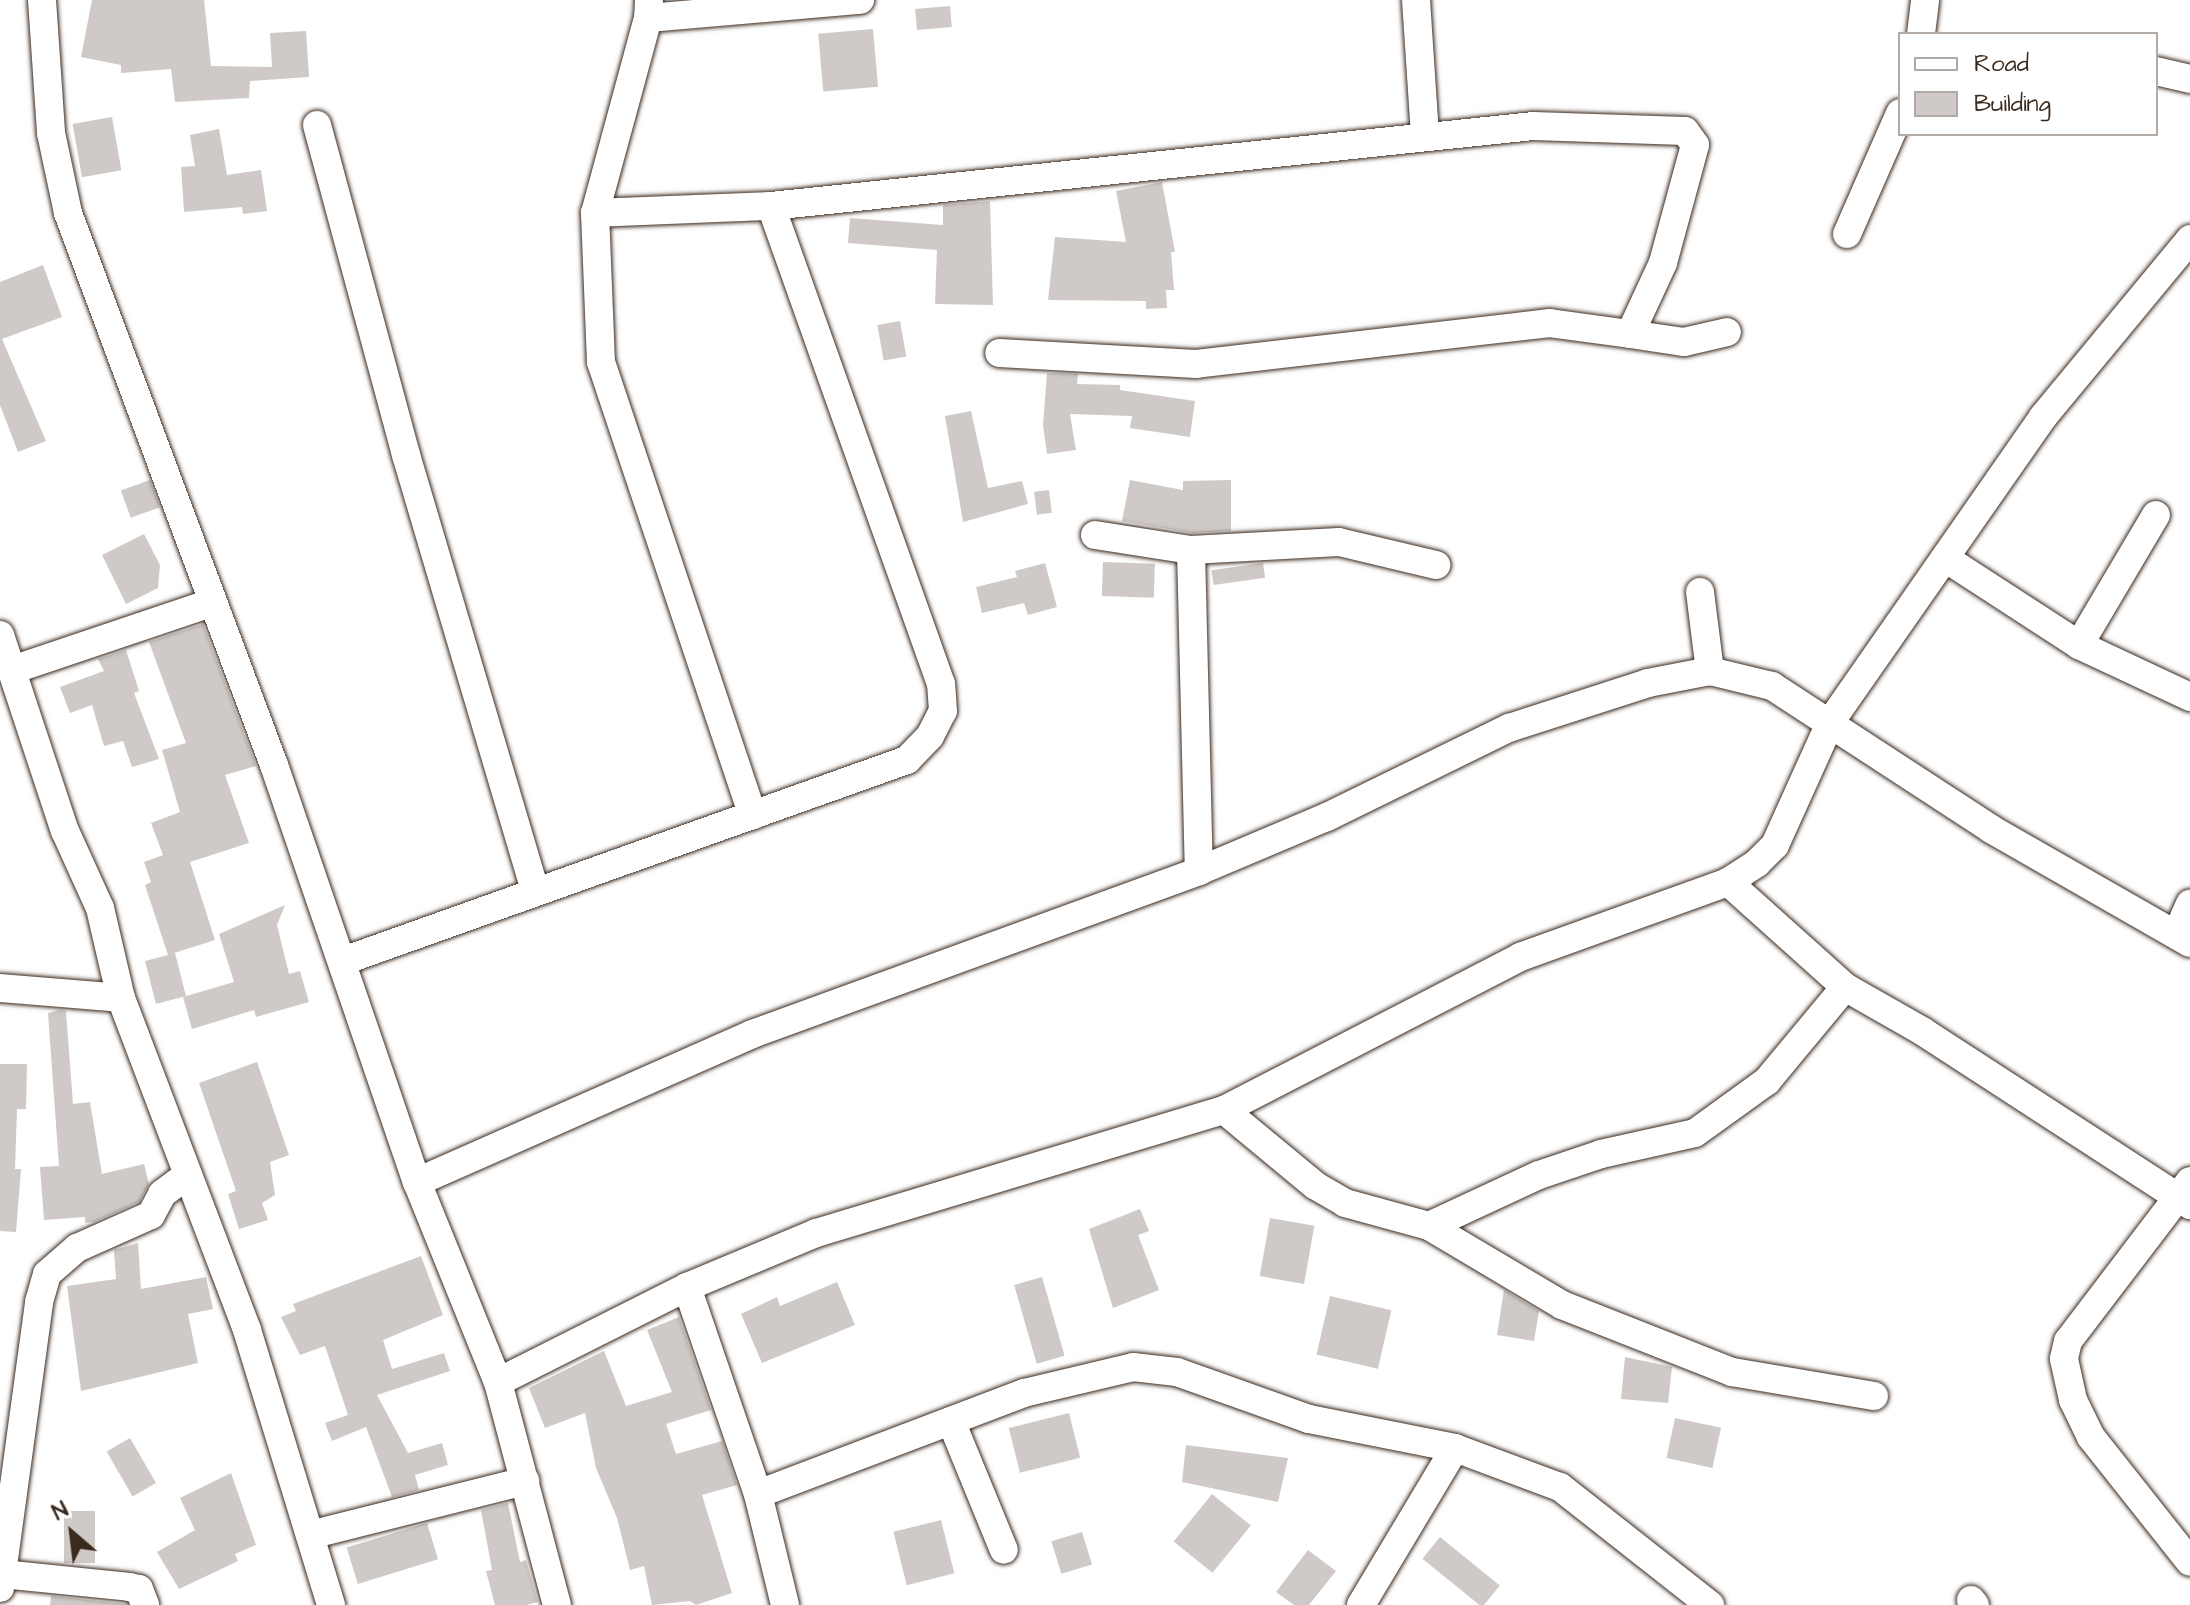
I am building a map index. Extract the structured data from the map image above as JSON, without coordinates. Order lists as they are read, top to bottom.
{
  "legend": ["Road", "Building"],
  "north": "top left"
}
